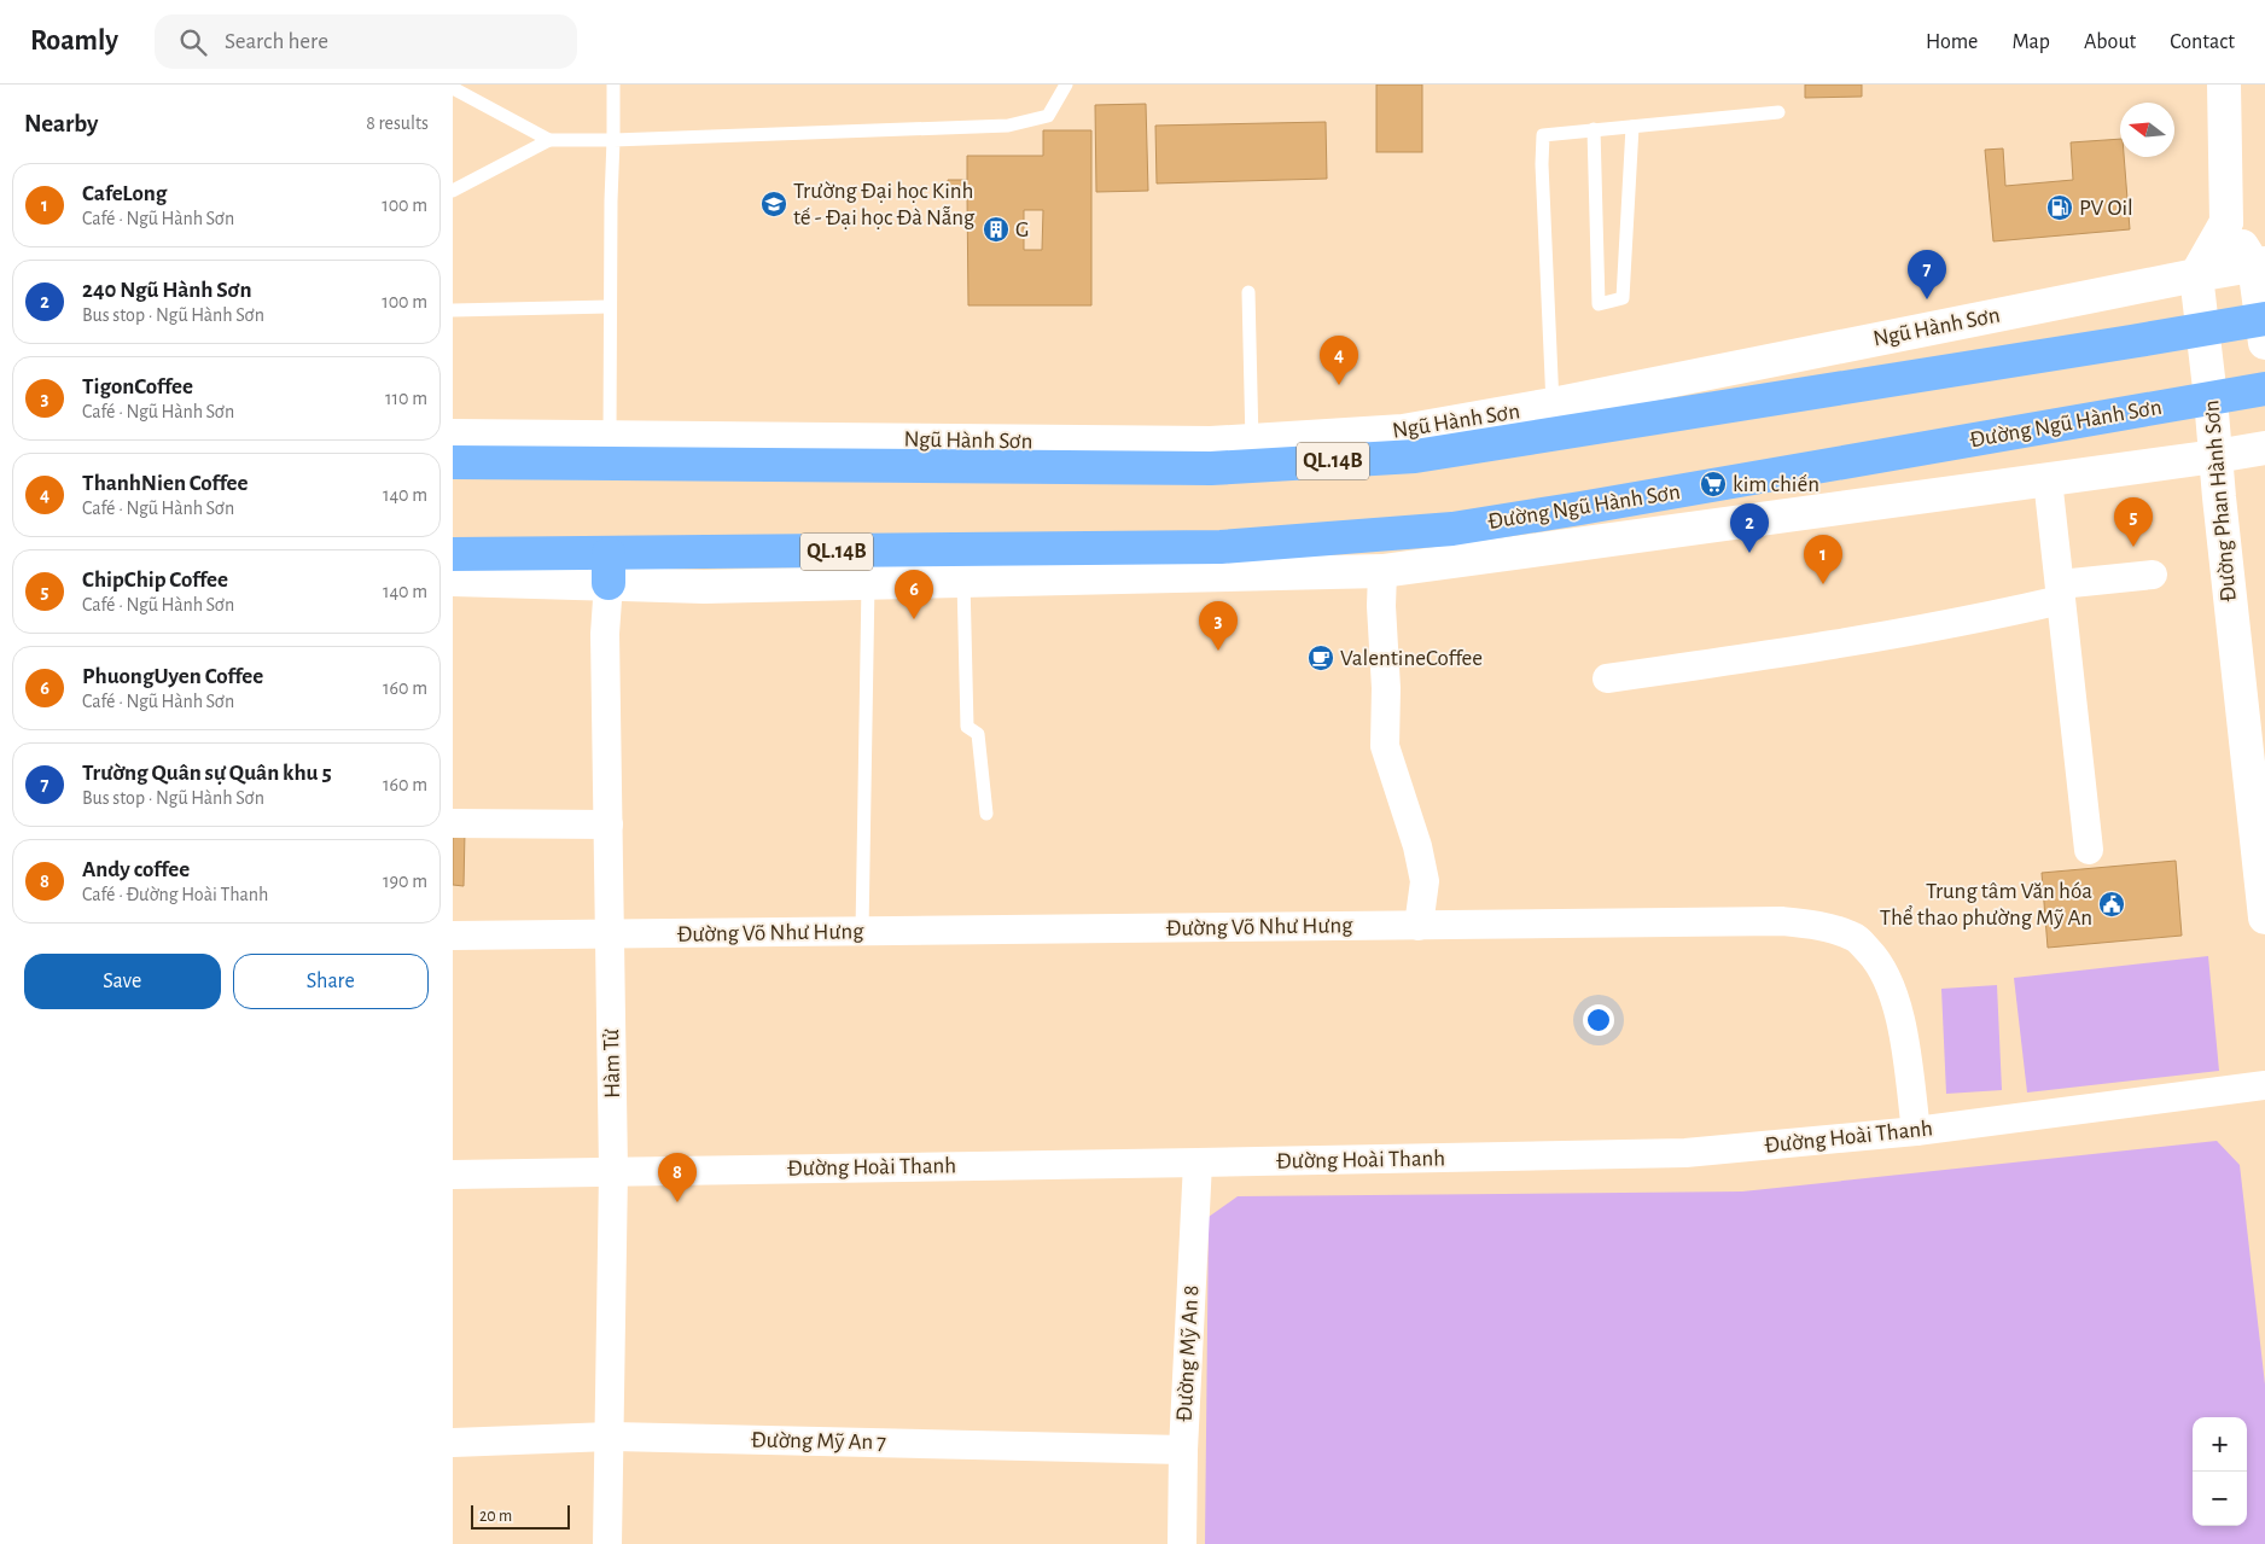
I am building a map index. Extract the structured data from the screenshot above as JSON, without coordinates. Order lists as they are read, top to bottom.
{
  "streets": {
    "highway": ["Ngũ Hành Sơn", "Đường Ngũ Hành Sơn", "QL.14B"],
    "main road": ["Đường Phan Hành Sơn"],
    "street": [
      "Đường Võ Như Hưng",
      "Hàm Tử",
      "Đường Hoài Thanh",
      "Đường Mỹ An 8",
      "Đường Mỹ An 7"
    ]
  },
  "crossings": [
    ["Ngũ Hành Sơn", "QL.14B"],
    ["Ngũ Hành Sơn", "Đường Phan Hành Sơn"],
    ["Đường Ngũ Hành Sơn", "QL.14B"],
    ["Đường Ngũ Hành Sơn", "Đường Phan Hành Sơn"],
    ["Đường Ngũ Hành Sơn", "Hàm Tử"],
    ["QL.14B", "Đường Phan Hành Sơn"],
    ["QL.14B", "Hàm Tử"],
    ["Đường Võ Như Hưng", "Hàm Tử"],
    ["Đường Võ Như Hưng", "Đường Hoài Thanh"],
    ["Hàm Tử", "Đường Hoài Thanh"],
    ["Hàm Tử", "Đường Mỹ An 7"],
    ["Đường Hoài Thanh", "Đường Mỹ An 8"],
    ["Đường Mỹ An 8", "Đường Mỹ An 7"]
  ],
  "places": {
    "school or university": ["Trường Đại học Kinh tế - Đại học Đà Nẵng"],
    "fuel station": ["PV Oil"],
    "building": ["G"],
    "supermarket": ["kim chiến"],
    "cafe": ["ValentineCoffee"],
    "public building": ["Trung tâm Văn hóa Thể thao phường Mỹ An"]
  },
  "scale_bar": "20 m",
  "north": "left",
  "page": {
    "header": "Roamly",
    "search": "Search here",
    "nav": [
      "Home",
      "Map",
      "About",
      "Contact"
    ],
    "heading": ["Nearby", "8 results"],
    "list": [
      {
        "mark": "1",
        "name": "CafeLong",
        "note": "Café · Ngũ Hành Sơn",
        "value": "100 m"
      },
      {
        "mark": "2",
        "name": "240 Ngũ Hành Sơn",
        "note": "Bus stop · Ngũ Hành Sơn",
        "value": "100 m"
      },
      {
        "mark": "3",
        "name": "TigonCoffee",
        "note": "Café · Ngũ Hành Sơn",
        "value": "110 m"
      },
      {
        "mark": "4",
        "name": "ThanhNien Coffee",
        "note": "Café · Ngũ Hành Sơn",
        "value": "140 m"
      },
      {
        "mark": "5",
        "name": "ChipChip Coffee",
        "note": "Café · Ngũ Hành Sơn",
        "value": "140 m"
      },
      {
        "mark": "6",
        "name": "PhuongUyen Coffee",
        "note": "Café · Ngũ Hành Sơn",
        "value": "160 m"
      },
      {
        "mark": "7",
        "name": "Trường Quân sự Quân khu 5",
        "note": "Bus stop · Ngũ Hành Sơn",
        "value": "160 m"
      },
      {
        "mark": "8",
        "name": "Andy coffee",
        "note": "Café · Đường Hoài Thanh",
        "value": "190 m"
      }
    ],
    "pins": [
      "7",
      "4",
      "5",
      "2",
      "1",
      "6",
      "3",
      "8"
    ],
    "buttons": ["Save", "Share"],
    "map_buttons": ["+", "−"],
    "scale": "20 m"
  }
}
